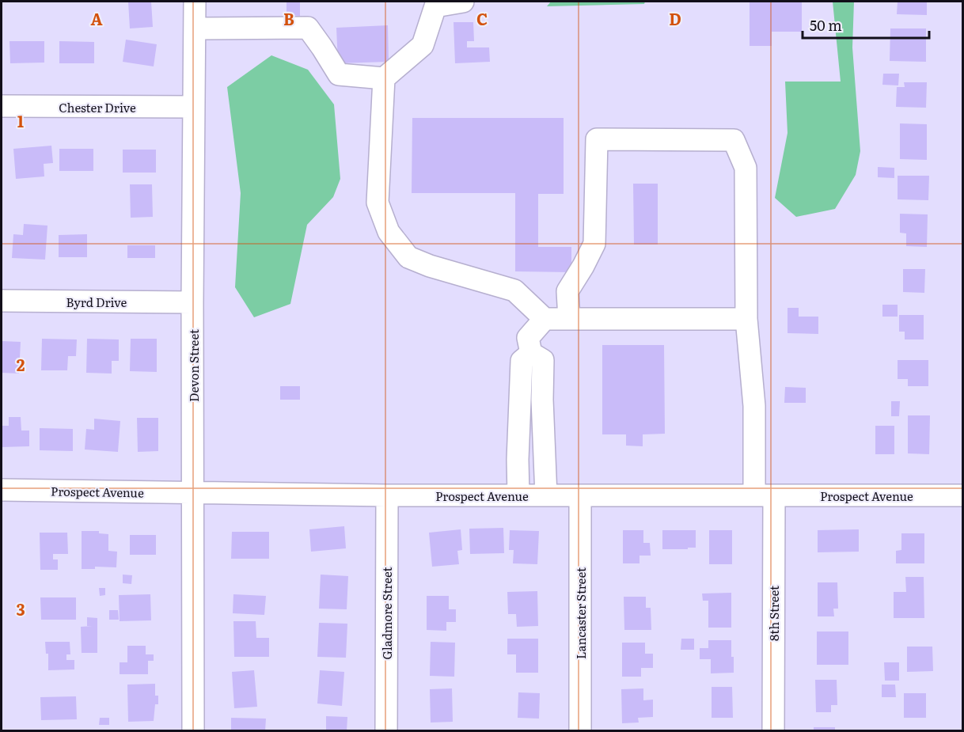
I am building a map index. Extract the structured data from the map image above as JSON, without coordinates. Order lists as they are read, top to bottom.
{
  "streets": {
    "street": [
      "Chester Drive",
      "Byrd Drive",
      "Devon Street",
      "Prospect Avenue",
      "Gladmore Street",
      "Lancaster Street",
      "8th Street"
    ]
  },
  "crossings": [
    ["Chester Drive", "Devon Street"],
    ["Byrd Drive", "Devon Street"],
    ["Devon Street", "Prospect Avenue"],
    ["Prospect Avenue", "Gladmore Street"],
    ["Prospect Avenue", "Lancaster Street"],
    ["Prospect Avenue", "8th Street"]
  ],
  "scale_bar": "50 m",
  "grid": {
    "columns": [
      "A",
      "B",
      "C",
      "D"
    ],
    "rows": ["1", "2", "3"]
  }
}
